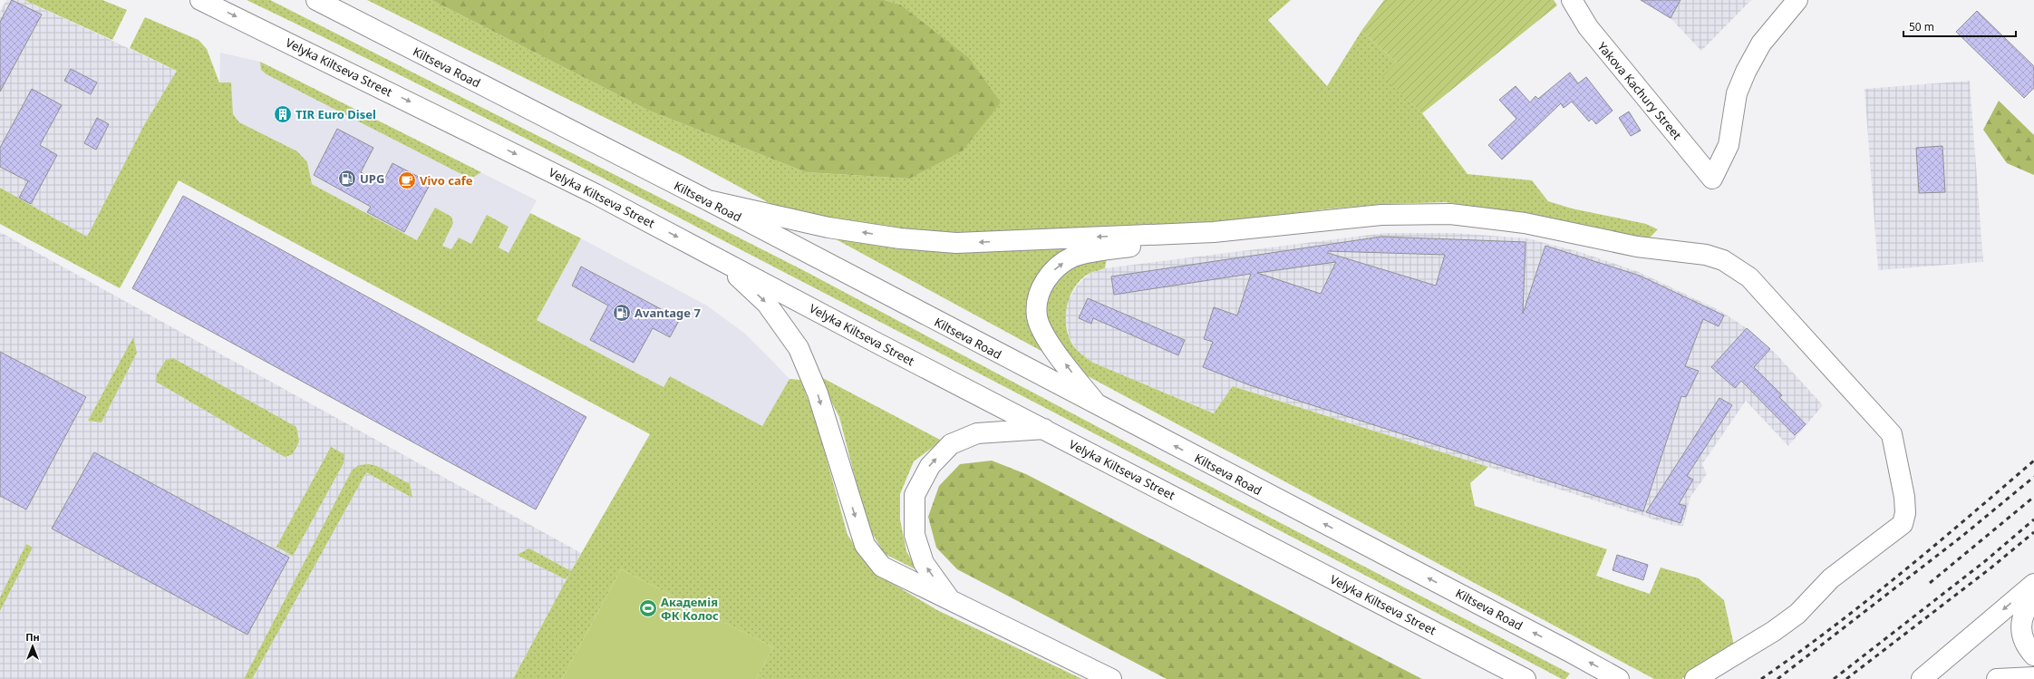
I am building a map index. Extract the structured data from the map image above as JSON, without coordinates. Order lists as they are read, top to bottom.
{
  "streets": {
    "main road": ["Velyka Kiltseva Street", "Kiltseva Road", "Yakova Kachury Street"]
  },
  "one_way": ["Velyka Kiltseva Street", "Kiltseva Road"],
  "places": {
    "building": ["TIR Euro Disel"],
    "fuel station": ["UPG", "Avantage 7"],
    "cafe": ["Vivo cafe"],
    "sports": ["Академія ФК Колос"]
  },
  "scale_bar": "50 m",
  "north": "top"
}
